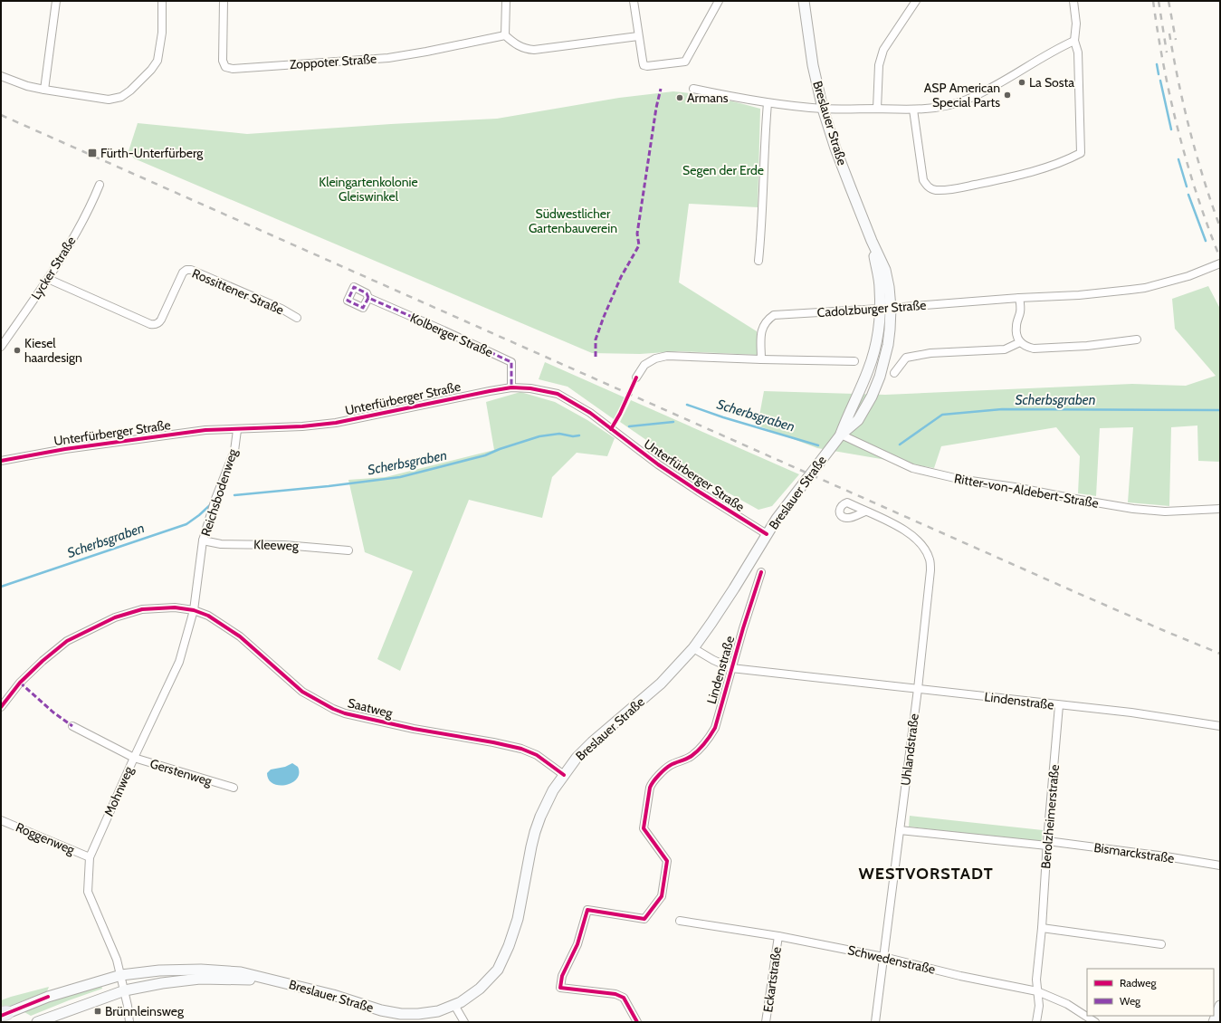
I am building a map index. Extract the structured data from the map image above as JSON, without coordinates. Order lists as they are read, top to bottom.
{
  "streets": {
    "main road": ["Breslauer Straße"],
    "street": [
      "Zoppoter Straße",
      "Lycker Straße",
      "Rossittener Straße",
      "Cadolzburger Straße",
      "Kolberger Straße",
      "Unterfürberger Straße",
      "Ritter-von-Aldebert-Straße",
      "Reichsbodenweg",
      "Kleeweg",
      "Lindenstraße",
      "Saatweg",
      "Uhlandstraße",
      "Gerstenweg",
      "Mohnweg",
      "Berolzheimerstraße",
      "Roggenweg",
      "Bismarckstraße",
      "Schwedenstraße",
      "Eckartstraße"
    ]
  },
  "crossings": [
    ["Breslauer Straße", "Cadolzburger Straße"],
    ["Breslauer Straße", "Unterfürberger Straße"],
    ["Breslauer Straße", "Ritter-von-Aldebert-Straße"],
    ["Breslauer Straße", "Lindenstraße"],
    ["Breslauer Straße", "Saatweg"],
    ["Breslauer Straße", "Mohnweg"],
    ["Lycker Straße", "Rossittener Straße"],
    ["Kolberger Straße", "Unterfürberger Straße"],
    ["Unterfürberger Straße", "Reichsbodenweg"],
    ["Reichsbodenweg", "Kleeweg"],
    ["Reichsbodenweg", "Saatweg"],
    ["Reichsbodenweg", "Mohnweg"],
    ["Lindenstraße", "Uhlandstraße"],
    ["Lindenstraße", "Berolzheimerstraße"],
    ["Saatweg", "Mohnweg"],
    ["Uhlandstraße", "Bismarckstraße"],
    ["Uhlandstraße", "Schwedenstraße"],
    ["Gerstenweg", "Mohnweg"],
    ["Mohnweg", "Roggenweg"],
    ["Berolzheimerstraße", "Bismarckstraße"],
    ["Berolzheimerstraße", "Schwedenstraße"],
    ["Schwedenstraße", "Eckartstraße"]
  ],
  "districts": ["WESTVORSTADT"],
  "water": ["Scherbsgraben"],
  "parks": ["Segen der Erde", "Kleingartenkolonie Gleiswinkel", "Südwestlicher Gartenbauverein"],
  "places": {
    "other": [
      "La Sosta",
      "ASP American Special Parts",
      "Armans",
      "Kiesel haardesign"
    ],
    "transit": ["Fürth-Unterfürberg", "Brünnleinsweg"]
  },
  "legend": ["Radweg", "Weg"]
}
